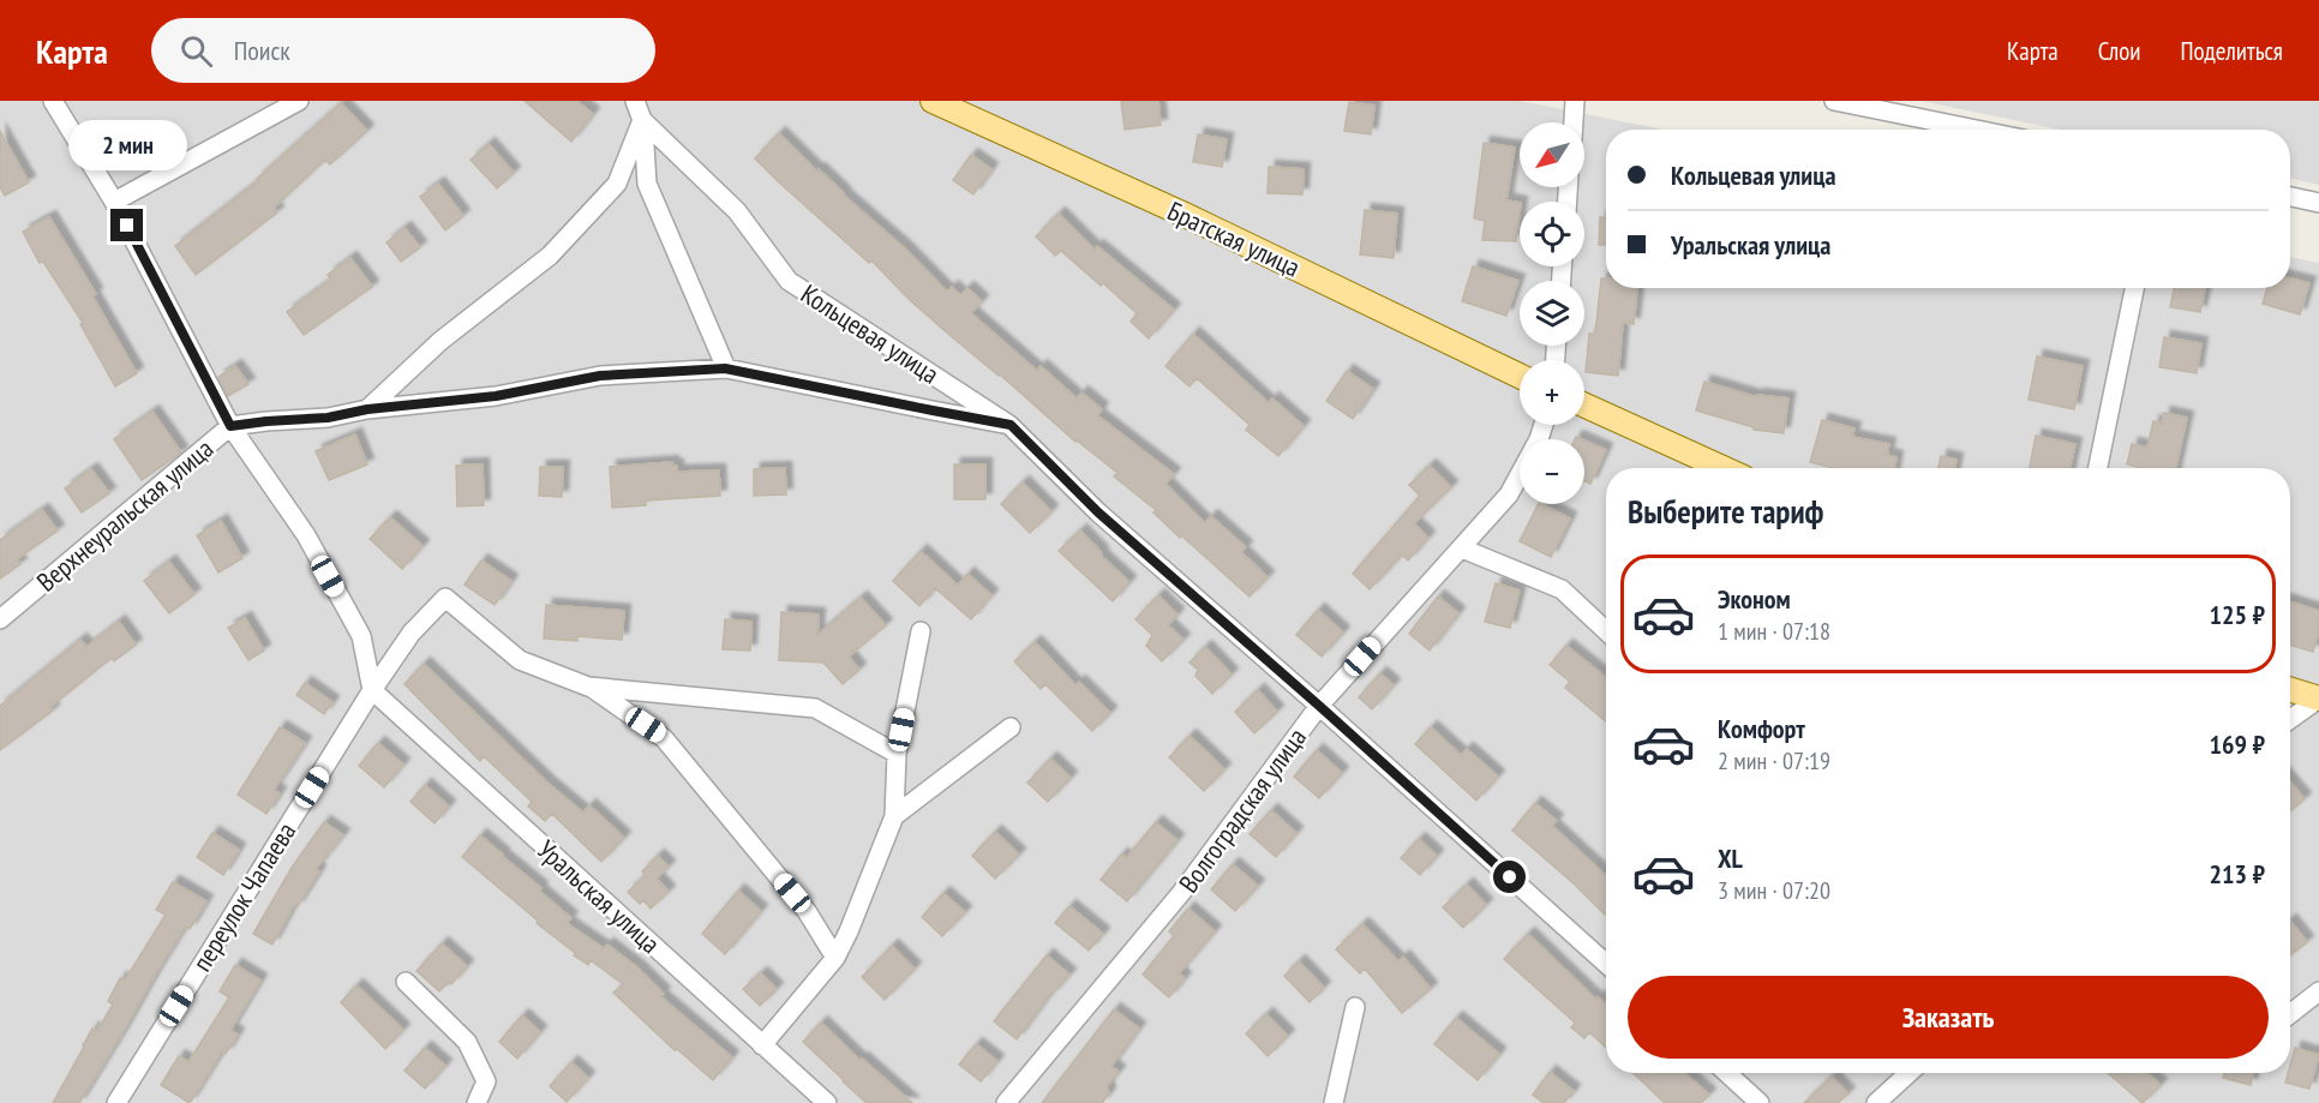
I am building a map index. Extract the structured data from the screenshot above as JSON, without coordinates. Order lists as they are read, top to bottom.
{
  "streets": {
    "main road": ["Братская улица"],
    "street": [
      "Кольцевая улица",
      "Верхнеуральская улица",
      "Волгоградская улица",
      "переулок Чапаева",
      "Уральская улица"
    ]
  },
  "crossings": [
    ["Кольцевая улица", "Волгоградская улица"],
    ["переулок Чапаева", "Уральская улица"]
  ],
  "north": "bottom left",
  "page": {
    "header": "Карта",
    "search": "Поиск",
    "nav": ["Карта", "Слои", "Поделиться"],
    "bubble": "2 мин",
    "map_buttons": ["+", "−"],
    "banner": ["Кольцевая улица", "Уральская улица"],
    "heading": "Выберите тариф",
    "list": [
      {
        "name": "Эконом",
        "note": "1 мин · 07:18",
        "value": "125 ₽"
      },
      {
        "name": "Комфорт",
        "note": "2 мин · 07:19",
        "value": "169 ₽"
      },
      {
        "name": "XL",
        "note": "3 мин · 07:20",
        "value": "213 ₽"
      }
    ],
    "buttons": "Заказать"
  }
}
